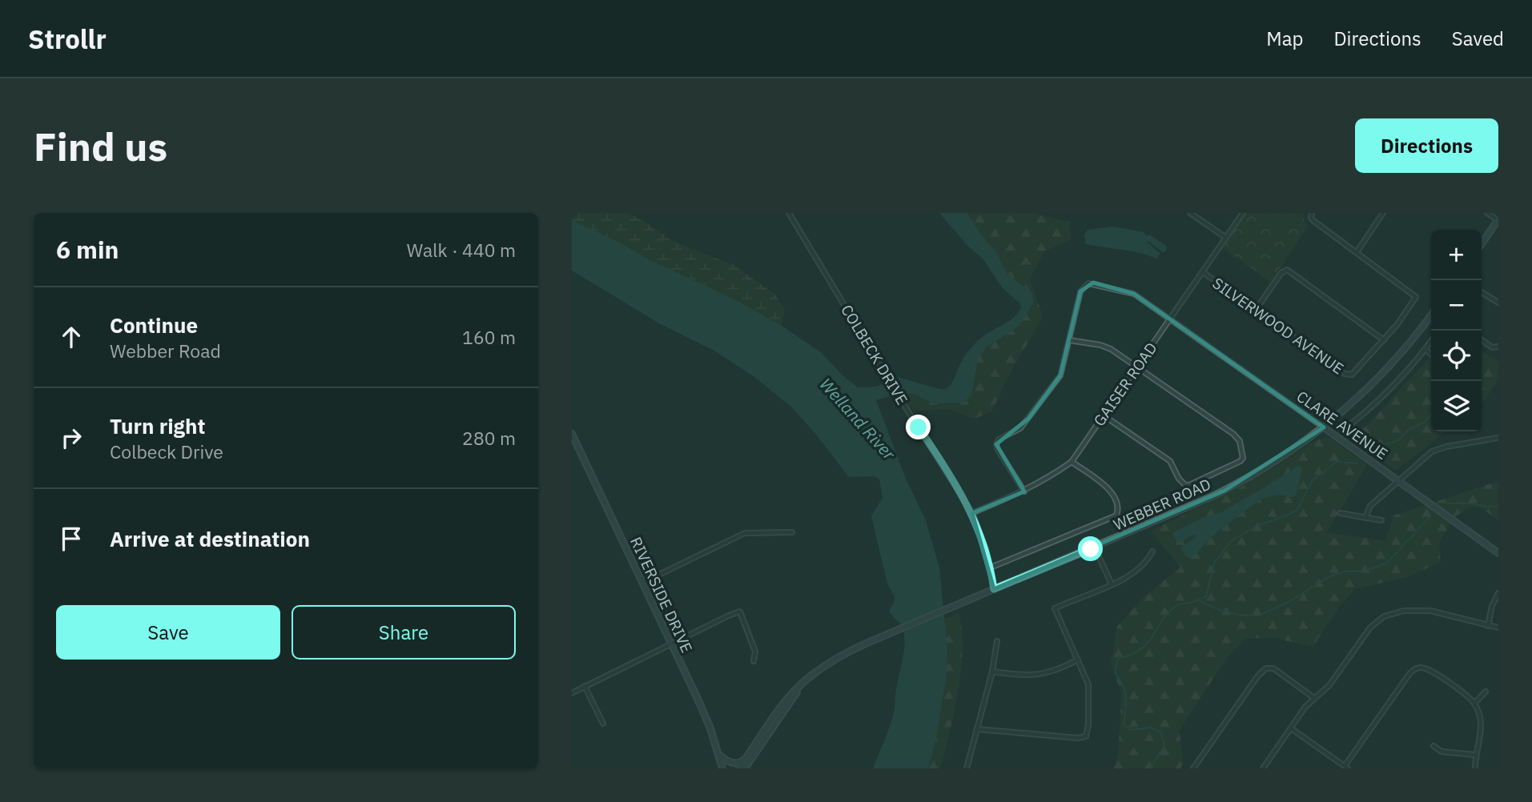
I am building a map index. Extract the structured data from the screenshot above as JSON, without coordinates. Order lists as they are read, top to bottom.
{
  "streets": {
    "main road": ["CLARE AVENUE", "WEBBER ROAD", "RIVERSIDE DRIVE"],
    "street": ["SILVERWOOD AVENUE", "COLBECK DRIVE", "GAISER ROAD"]
  },
  "crossings": [
    ["SILVERWOOD AVENUE", "GAISER ROAD"],
    ["COLBECK DRIVE", "GAISER ROAD"],
    ["COLBECK DRIVE", "WEBBER ROAD"],
    ["GAISER ROAD", "CLARE AVENUE"],
    ["CLARE AVENUE", "WEBBER ROAD"]
  ],
  "water": ["Welland River"],
  "page": {
    "header": "Strollr",
    "nav": ["Map", "Directions", "Saved"],
    "buttons": [
      "Directions",
      ["Save", "Share"]
    ],
    "title": "Find us",
    "heading": ["6 min", "Walk · 440 m"],
    "map_buttons": ["+", "−"],
    "list": [
      ["Continue", "Webber Road", "160 m"],
      ["Turn right", "Colbeck Drive", "280 m"],
      "Arrive at destination"
    ]
  }
}
